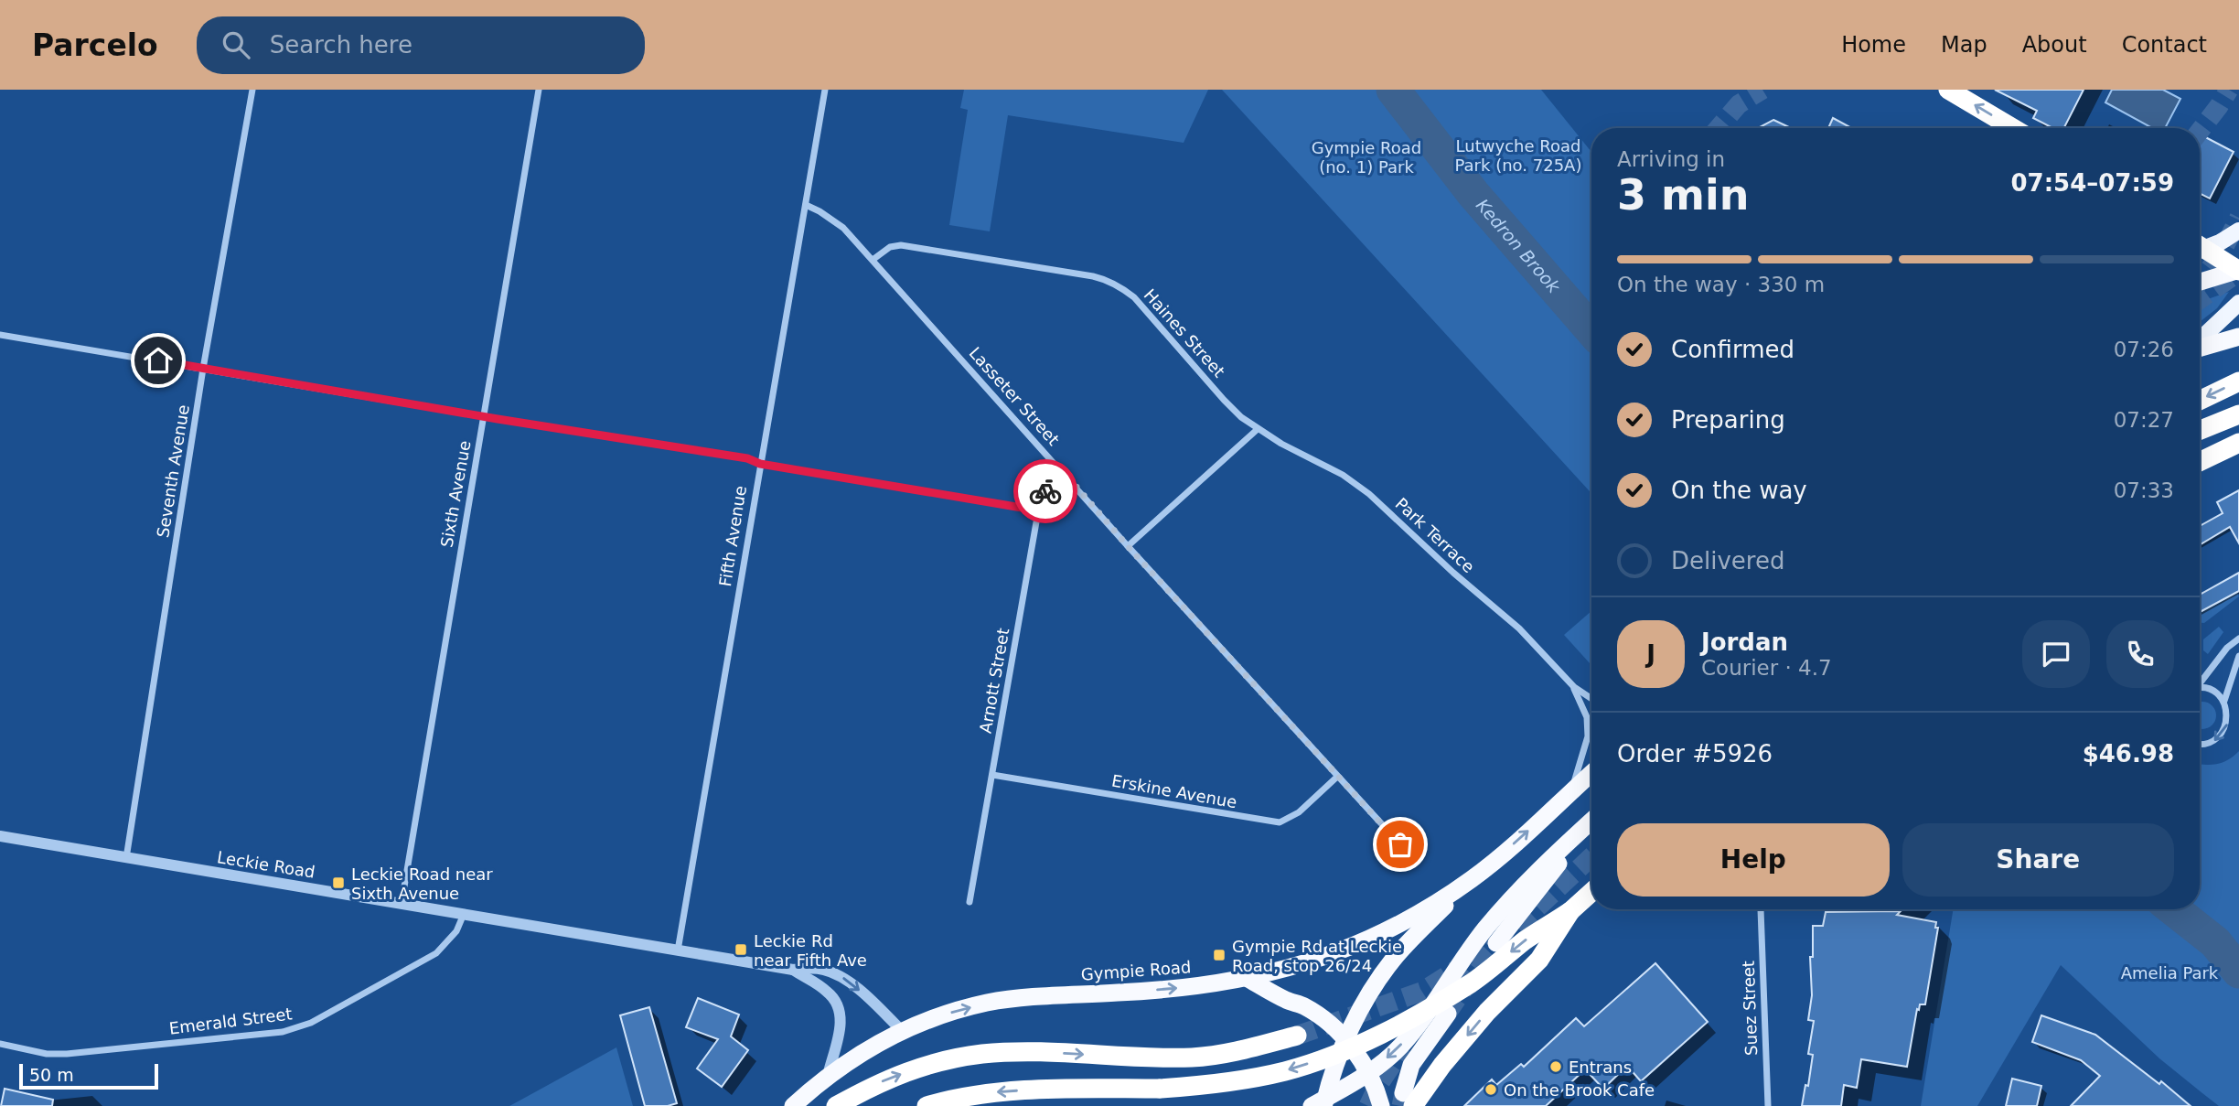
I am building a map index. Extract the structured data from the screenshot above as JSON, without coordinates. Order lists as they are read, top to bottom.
{
  "streets": {
    "highway": ["Gympie Road"],
    "street": [
      "Haines Street",
      "Lasseter Street",
      "Seventh Avenue",
      "Sixth Avenue",
      "Park Terrace",
      "Fifth Avenue",
      "Arnott Street",
      "Erskine Avenue",
      "Leckie Road",
      "Suez Street",
      "Emerald Street"
    ]
  },
  "crossings": [
    ["Haines Street", "Lasseter Street"],
    ["Haines Street", "Park Terrace"],
    ["Lasseter Street", "Fifth Avenue"],
    ["Lasseter Street", "Arnott Street"],
    ["Lasseter Street", "Erskine Avenue"],
    ["Seventh Avenue", "Leckie Road"],
    ["Sixth Avenue", "Leckie Road"],
    ["Park Terrace", "Gympie Road"],
    ["Fifth Avenue", "Leckie Road"],
    ["Arnott Street", "Erskine Avenue"],
    ["Leckie Road", "Gympie Road"],
    ["Leckie Road", "Emerald Street"]
  ],
  "water": ["Kedron Brook"],
  "parks": ["Lutwyche Road Park (no. 725A)", "Gympie Road (no. 1) Park", "Amelia Park"],
  "places": {
    "transit": ["Leckie Road near Sixth Avenue", "Leckie Rd near Fifth Ave", "Gympie Rd at Leckie Road, stop 26/24"],
    "other": ["Entrans", "On the Brook Cafe"]
  },
  "scale_bar": "50 m",
  "page": {
    "header": "Parcelo",
    "search": "Search here",
    "nav": [
      "Home",
      "Map",
      "About",
      "Contact"
    ],
    "heading": ["3 min", "Arriving in", "07:54–07:59"],
    "panel": [
      "Jordan",
      "Courier · 4.7",
      "Order #5926",
      "$46.98"
    ],
    "bar": "On the way · 330 m",
    "list": [
      ["Confirmed", "07:26"],
      ["Preparing", "07:27"],
      ["On the way", "07:33"],
      "Delivered"
    ],
    "round": "J",
    "buttons": ["Help", "Share"],
    "scale": "50 m"
  }
}
